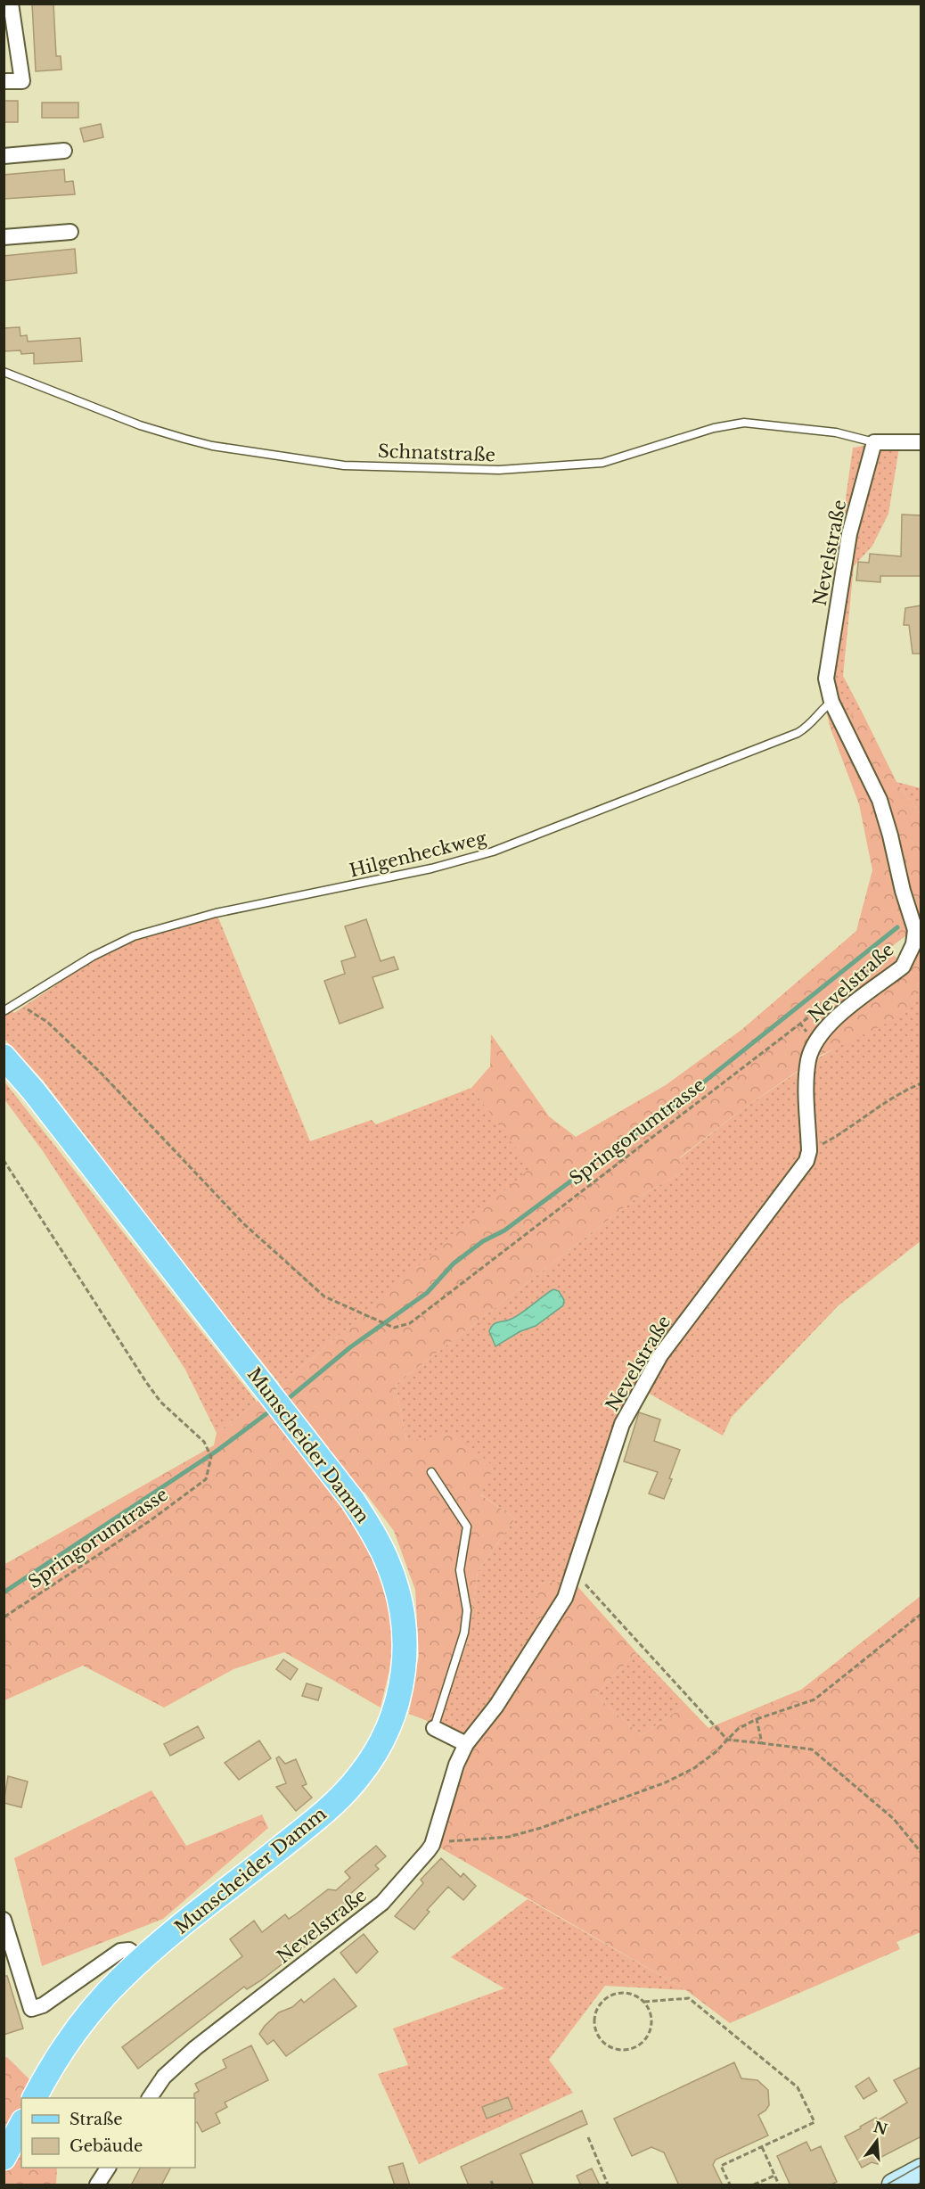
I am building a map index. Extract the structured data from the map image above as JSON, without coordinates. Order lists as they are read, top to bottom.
{
  "streets": {
    "main road": ["Munscheider Damm"],
    "street": ["Nevelstraße"],
    "lane": ["Schnatstraße", "Hilgenheckweg"],
    "path": ["Springorumtrasse"]
  },
  "crossings": [
    ["Schnatstraße", "Nevelstraße"],
    ["Nevelstraße", "Hilgenheckweg"],
    ["Hilgenheckweg", "Springorumtrasse"]
  ],
  "legend": ["Straße", "Gebäude"],
  "north": "top"
}
